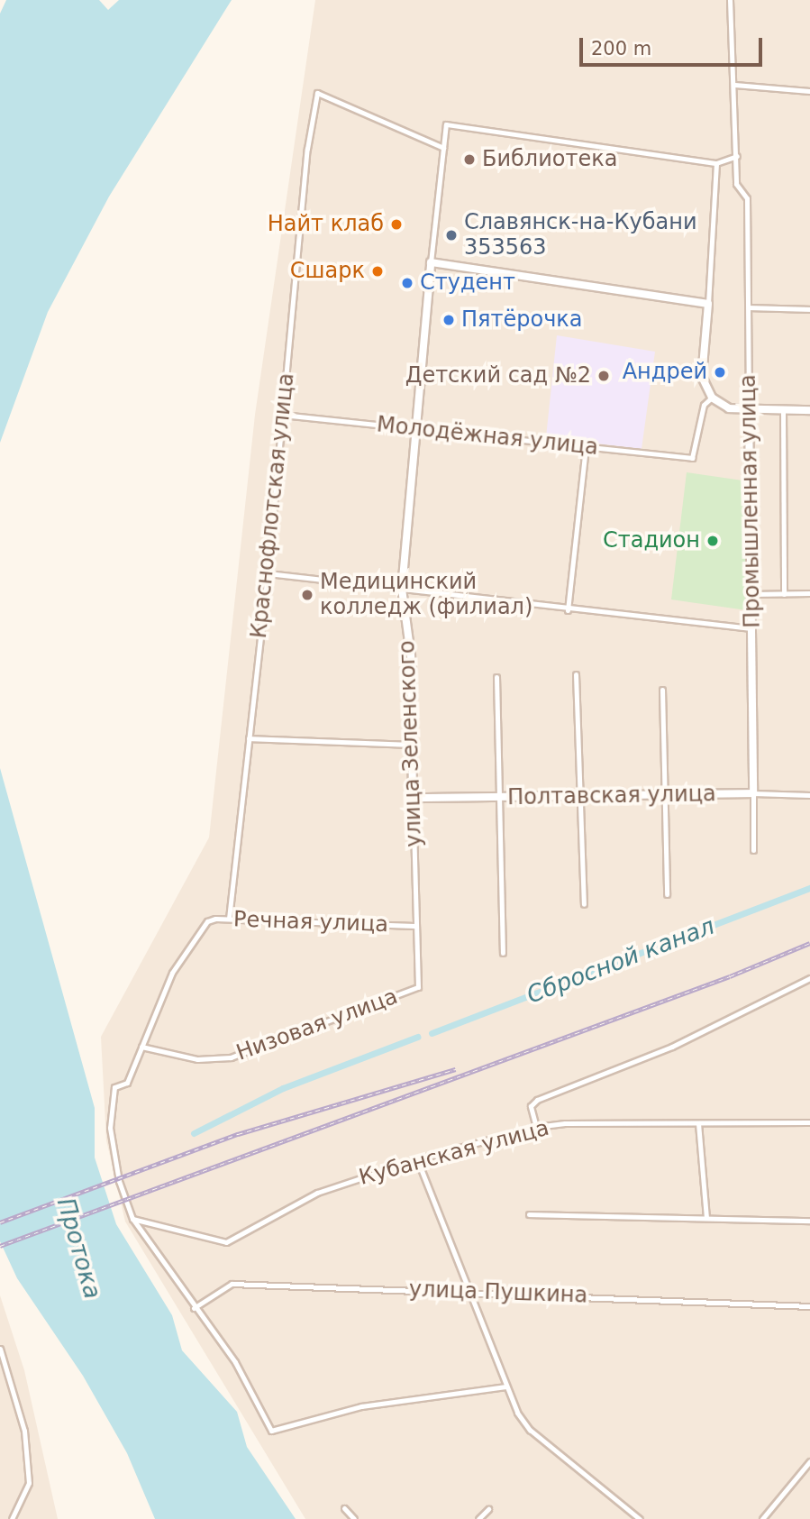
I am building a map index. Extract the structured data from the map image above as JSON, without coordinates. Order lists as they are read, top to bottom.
{
  "streets": {
    "street": [
      "Молодёжная улица",
      "Промышленная улица",
      "Краснофлотская улица",
      "улица Зеленского",
      "Полтавская улица",
      "Речная улица",
      "Низовая улица",
      "Кубанская улица",
      "улица Пушкина"
    ]
  },
  "crossings": [
    ["Молодёжная улица", "Промышленная улица"],
    ["Молодёжная улица", "Краснофлотская улица"],
    ["Молодёжная улица", "улица Зеленского"],
    ["Промышленная улица", "улица Зеленского"],
    ["Промышленная улица", "Полтавская улица"],
    ["Краснофлотская улица", "улица Зеленского"],
    ["Краснофлотская улица", "Речная улица"],
    ["улица Зеленского", "Полтавская улица"],
    ["улица Зеленского", "Речная улица"],
    ["улица Зеленского", "Низовая улица"],
    ["Речная улица", "Низовая улица"]
  ],
  "water": ["Сбросной канал", "Протока"],
  "places": [
    "Библиотека",
    "Найт клаб",
    "Славянск-на-Кубани 353563",
    "Сшарк",
    "Студент",
    "Пятёрочка",
    "Андрей",
    "Детский сад №2",
    "Стадион",
    "Медицинский колледж (филиал)"
  ],
  "scale_bar": "200 m"
}
